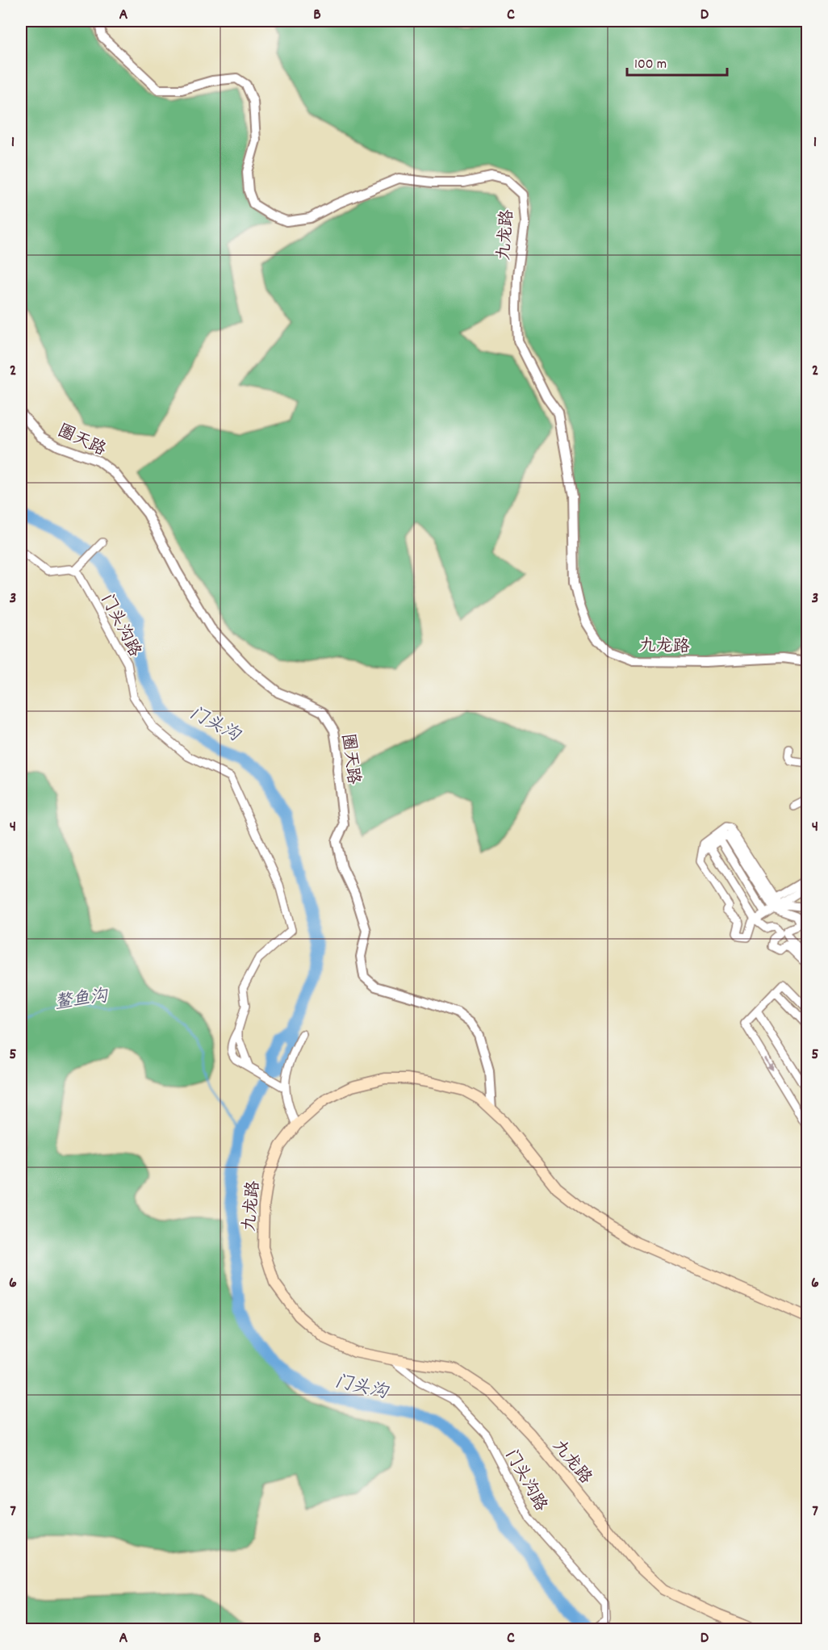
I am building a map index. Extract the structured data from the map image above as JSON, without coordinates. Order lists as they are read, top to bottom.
{
  "streets": {
    "main road": ["九龙路"],
    "street": ["圈天路", "门头沟路"]
  },
  "crossings": [
    ["九龙路", "圈天路"],
    ["九龙路", "门头沟路"]
  ],
  "water": ["门头沟", "鳌鱼沟"],
  "scale_bar": "100 m",
  "grid": {
    "columns": [
      "A",
      "B",
      "C",
      "D"
    ],
    "rows": [
      "1",
      "2",
      "3",
      "4",
      "5",
      "6",
      "7"
    ]
  }
}
